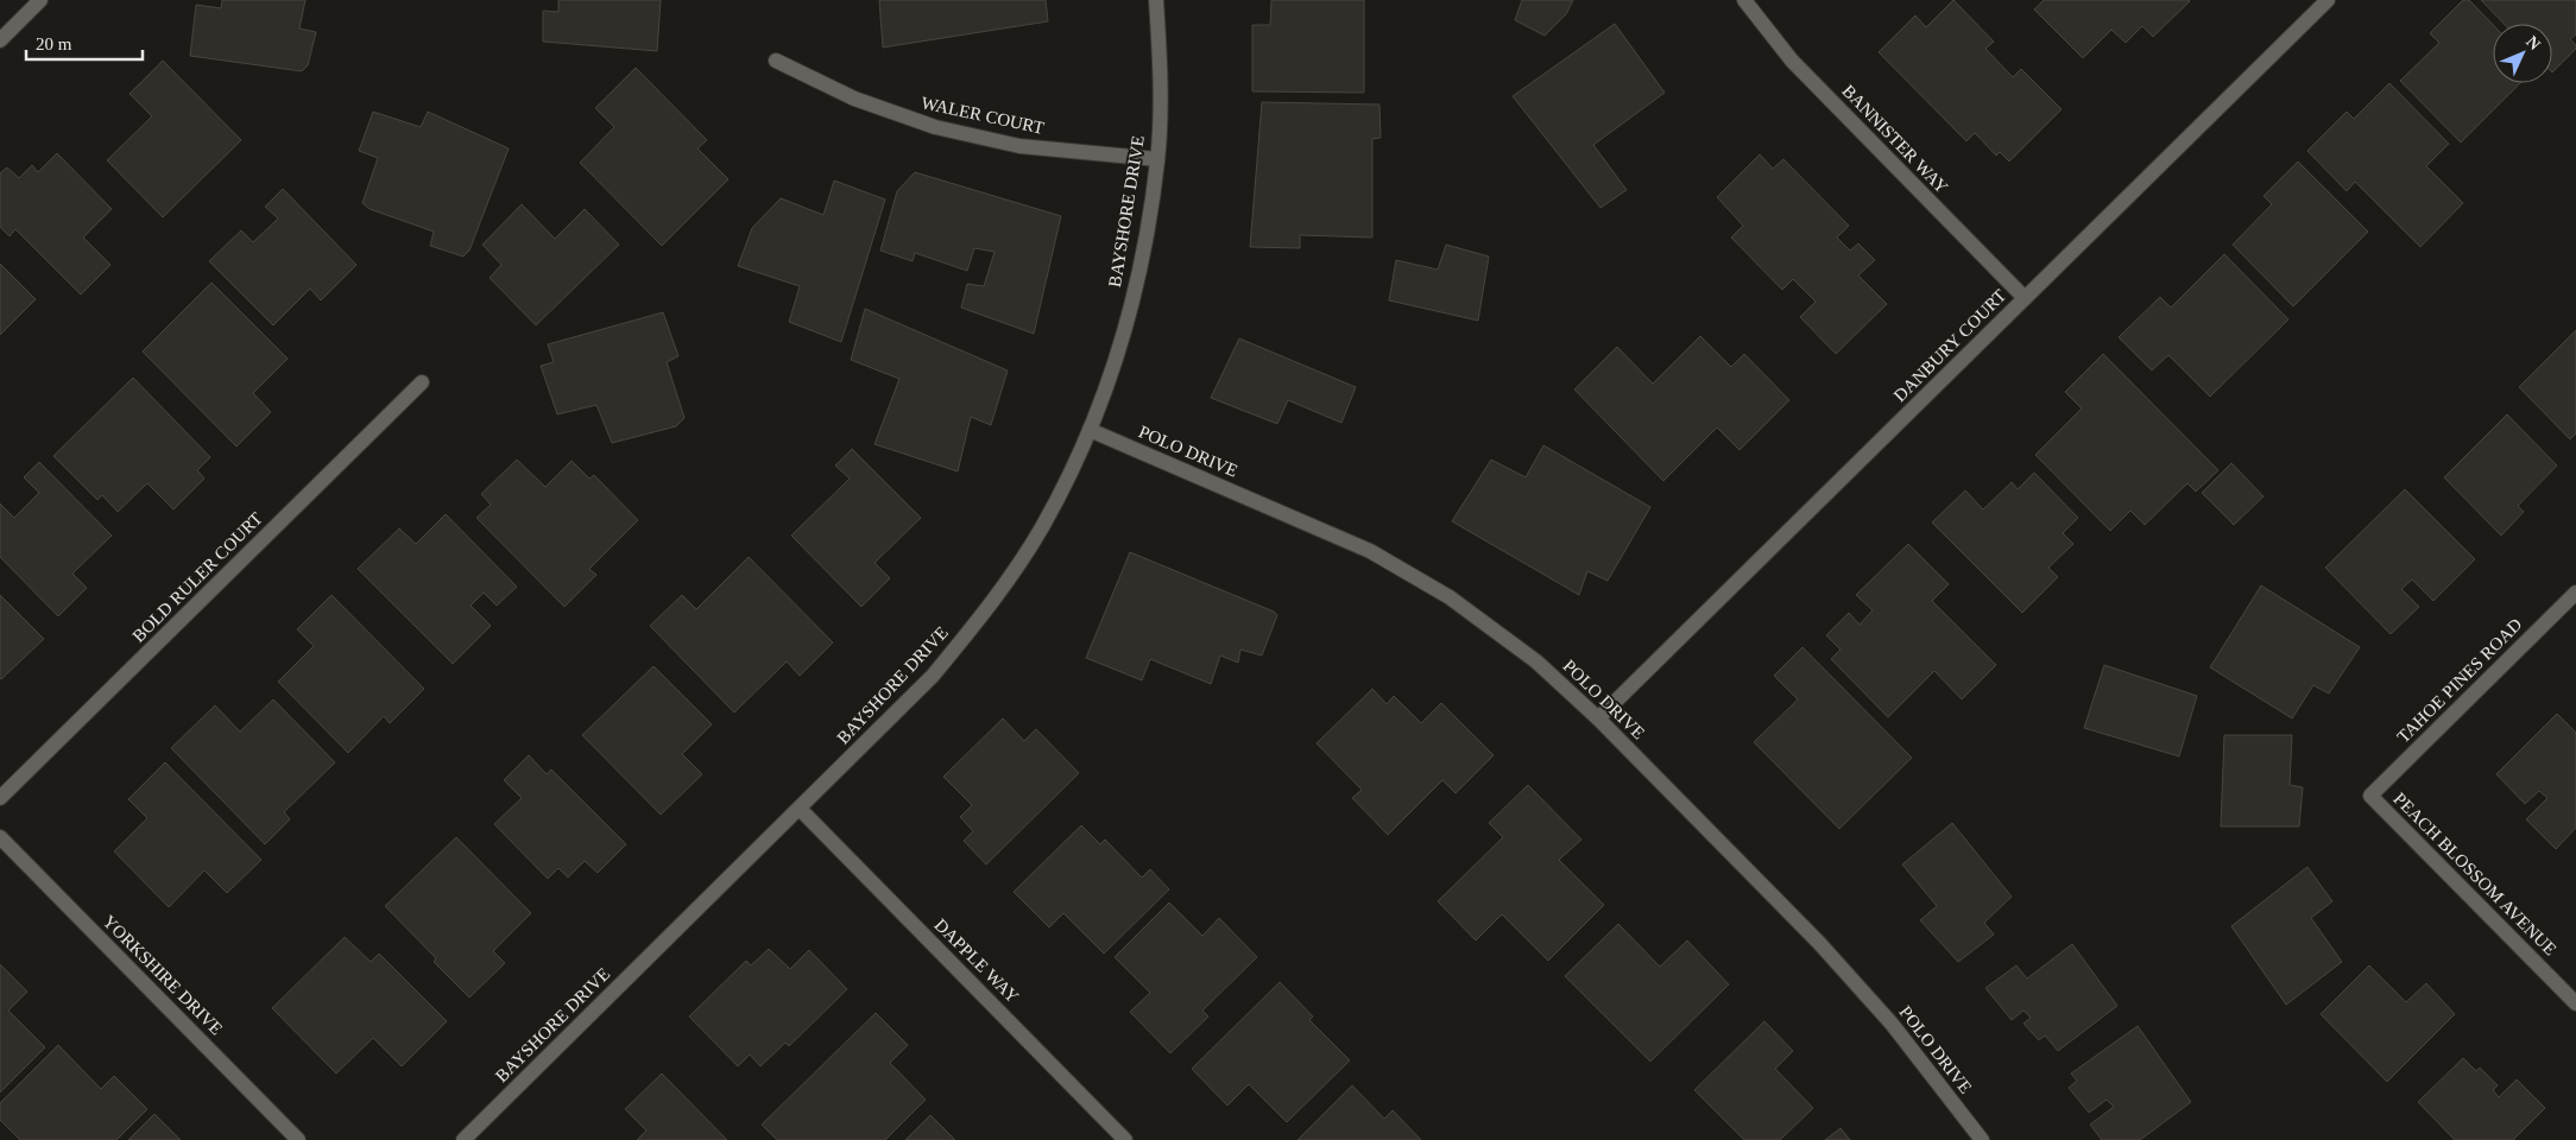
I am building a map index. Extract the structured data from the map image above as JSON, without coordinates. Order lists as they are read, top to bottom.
{
  "streets": {
    "street": [
      "WALER COURT",
      "BANNISTER WAY",
      "BAYSHORE DRIVE",
      "DANBURY COURT",
      "POLO DRIVE",
      "BOLD RULER COURT",
      "TAHOE PINES ROAD",
      "PEACH BLOSSOM AVENUE",
      "DAPPLE WAY",
      "YORKSHIRE DRIVE"
    ]
  },
  "crossings": [
    ["WALER COURT", "BAYSHORE DRIVE"],
    ["BANNISTER WAY", "DANBURY COURT"],
    ["BAYSHORE DRIVE", "POLO DRIVE"],
    ["BAYSHORE DRIVE", "DAPPLE WAY"],
    ["DANBURY COURT", "POLO DRIVE"],
    ["TAHOE PINES ROAD", "PEACH BLOSSOM AVENUE"]
  ],
  "scale_bar": "20 m",
  "north": "top right"
}
